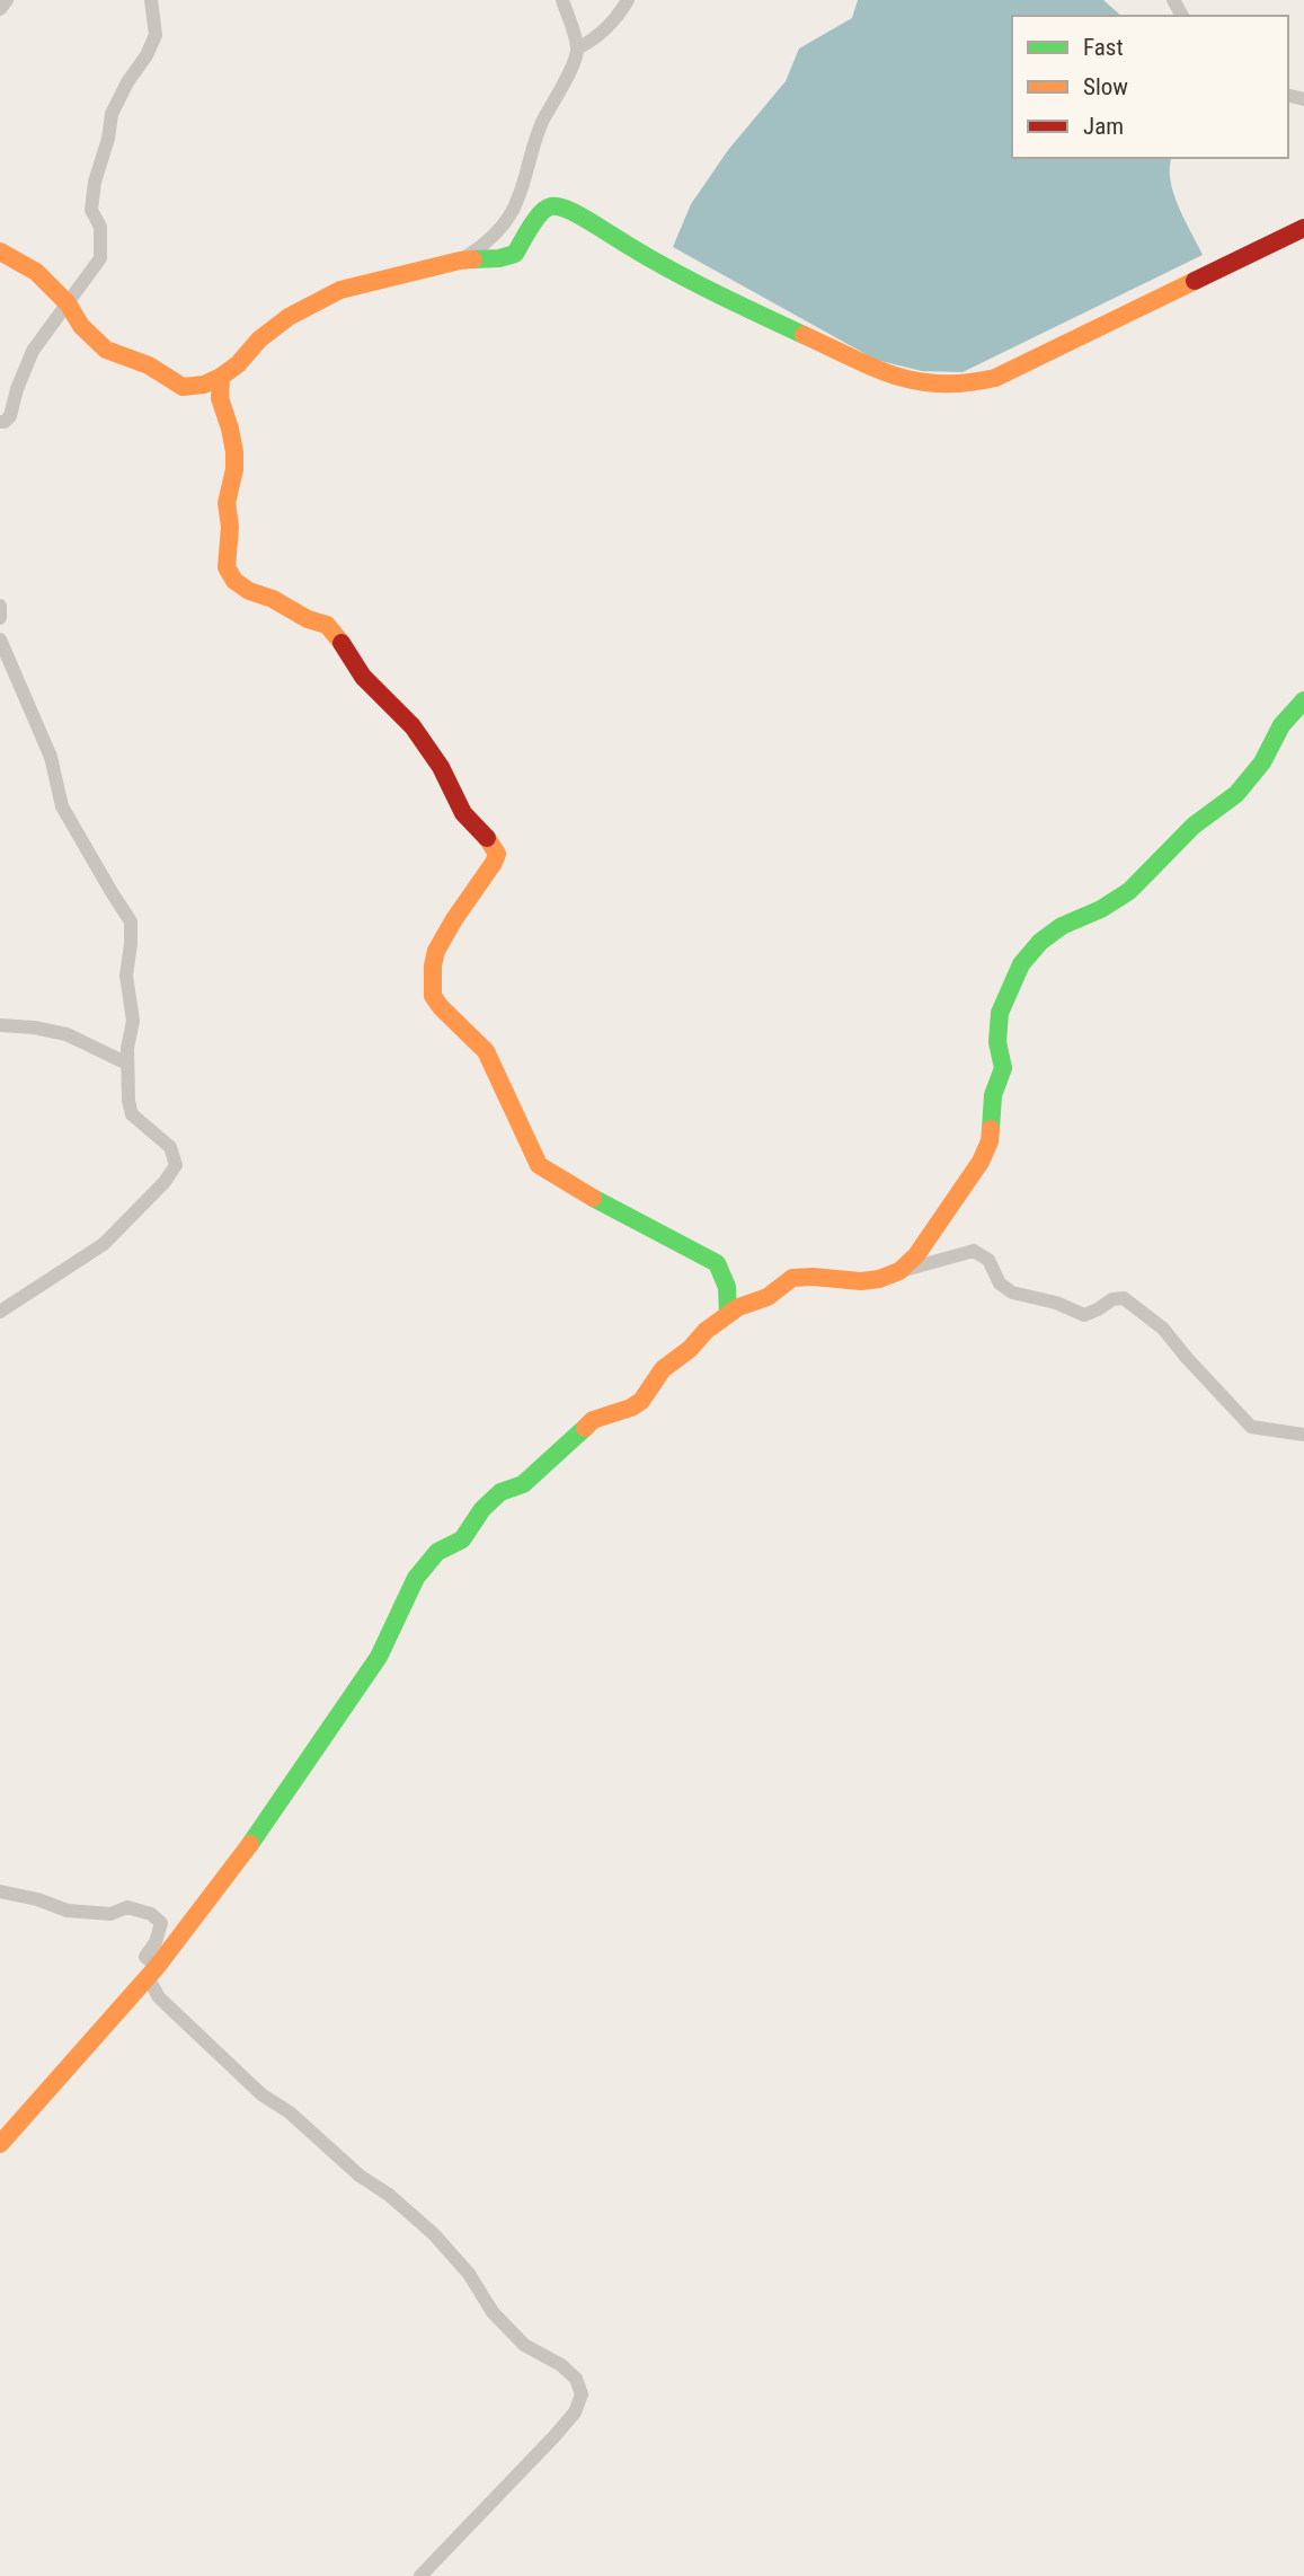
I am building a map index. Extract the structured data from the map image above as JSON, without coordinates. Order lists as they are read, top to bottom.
{
  "legend": ["Fast", "Slow", "Jam"]
}
